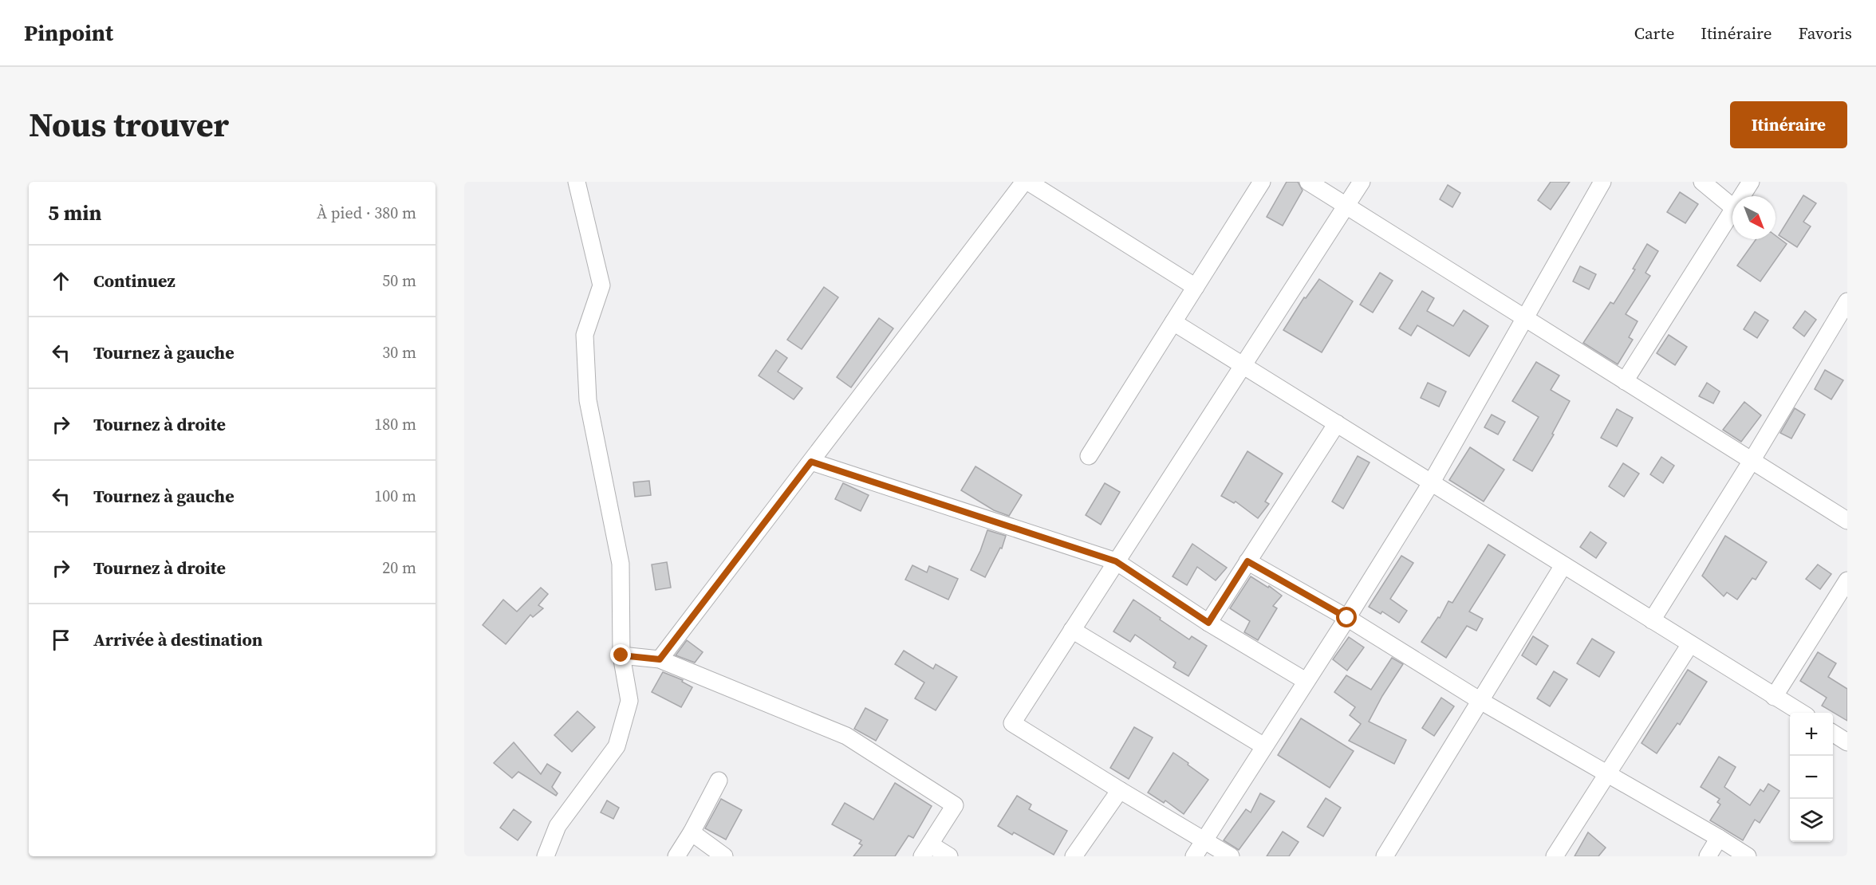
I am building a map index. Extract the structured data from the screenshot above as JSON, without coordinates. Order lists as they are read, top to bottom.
{
  "north": "bottom right",
  "page": {
    "header": "Pinpoint",
    "nav": ["Carte", "Itinéraire", "Favoris"],
    "title": "Nous trouver",
    "buttons": "Itinéraire",
    "heading": ["5 min", "À pied · 380 m"],
    "list": [
      ["Continuez", "50 m"],
      ["Tournez à gauche", "30 m"],
      ["Tournez à droite", "180 m"],
      ["Tournez à gauche", "100 m"],
      ["Tournez à droite", "20 m"],
      "Arrivée à destination"
    ],
    "map_buttons": ["+", "−"]
  }
}
